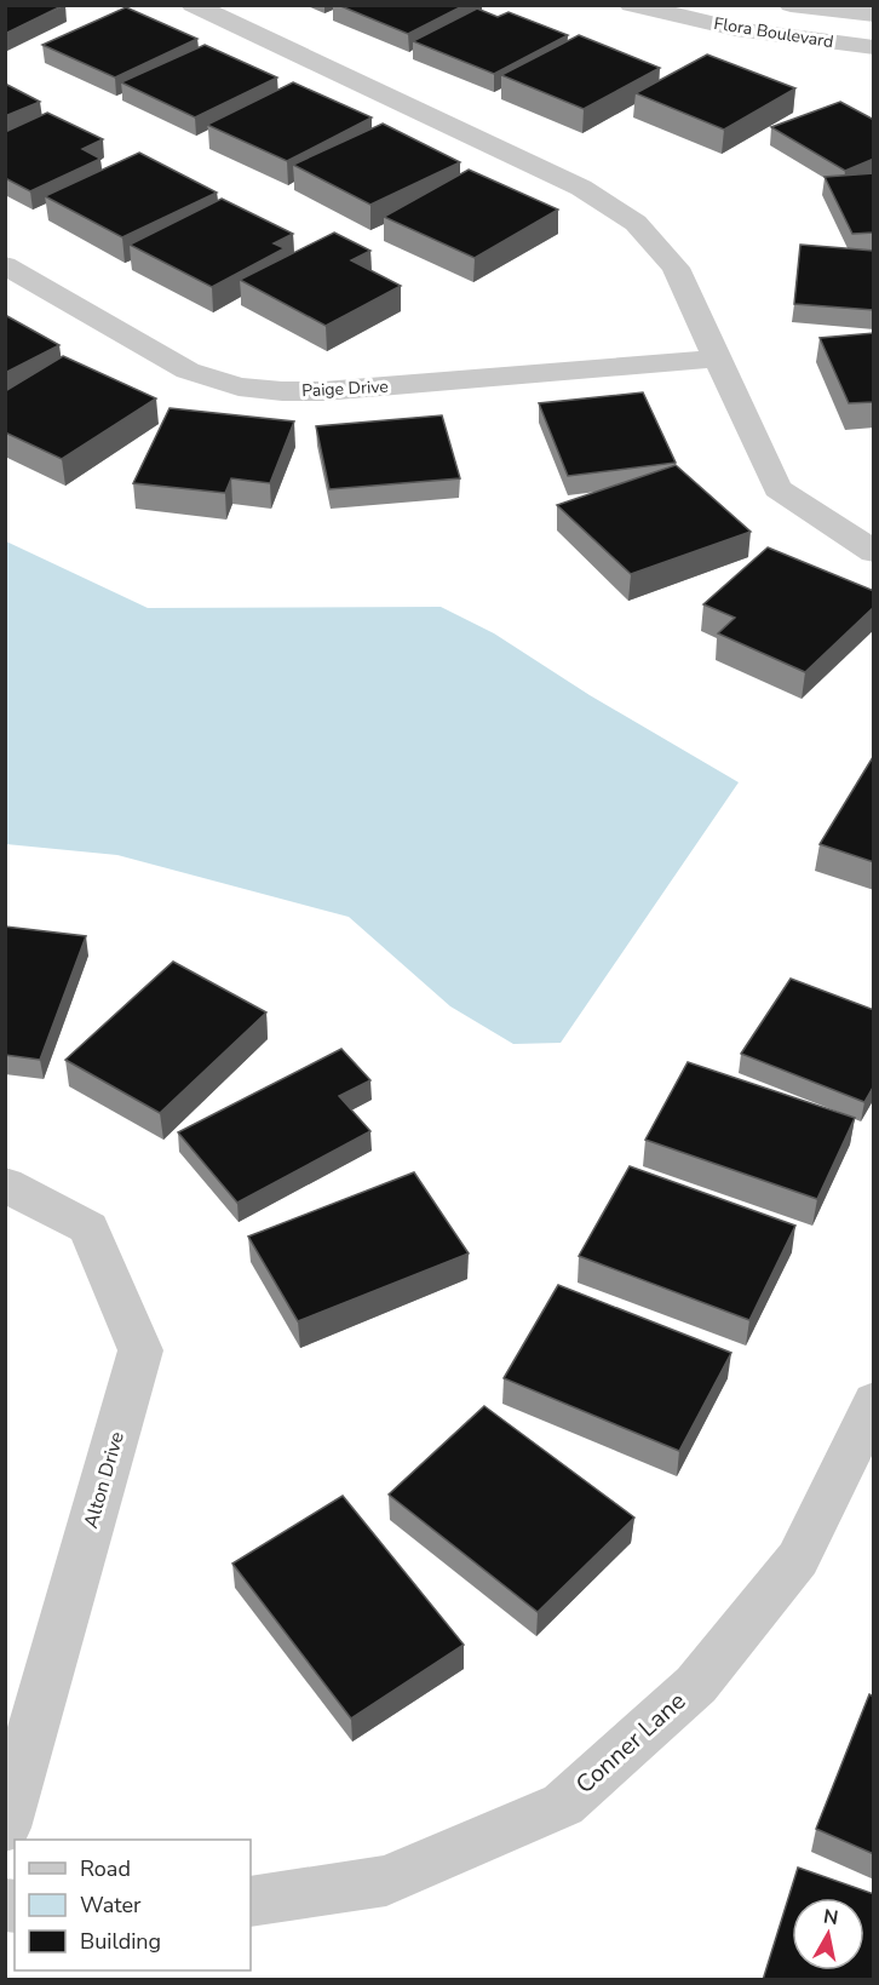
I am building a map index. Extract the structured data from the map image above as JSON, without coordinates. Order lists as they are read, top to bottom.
{
  "streets": {
    "street": [
      "Flora Boulevard",
      "Paige Drive",
      "Alton Drive",
      "Conner Lane"
    ]
  },
  "legend": ["Road", "Water", "Building"],
  "north": "top"
}
